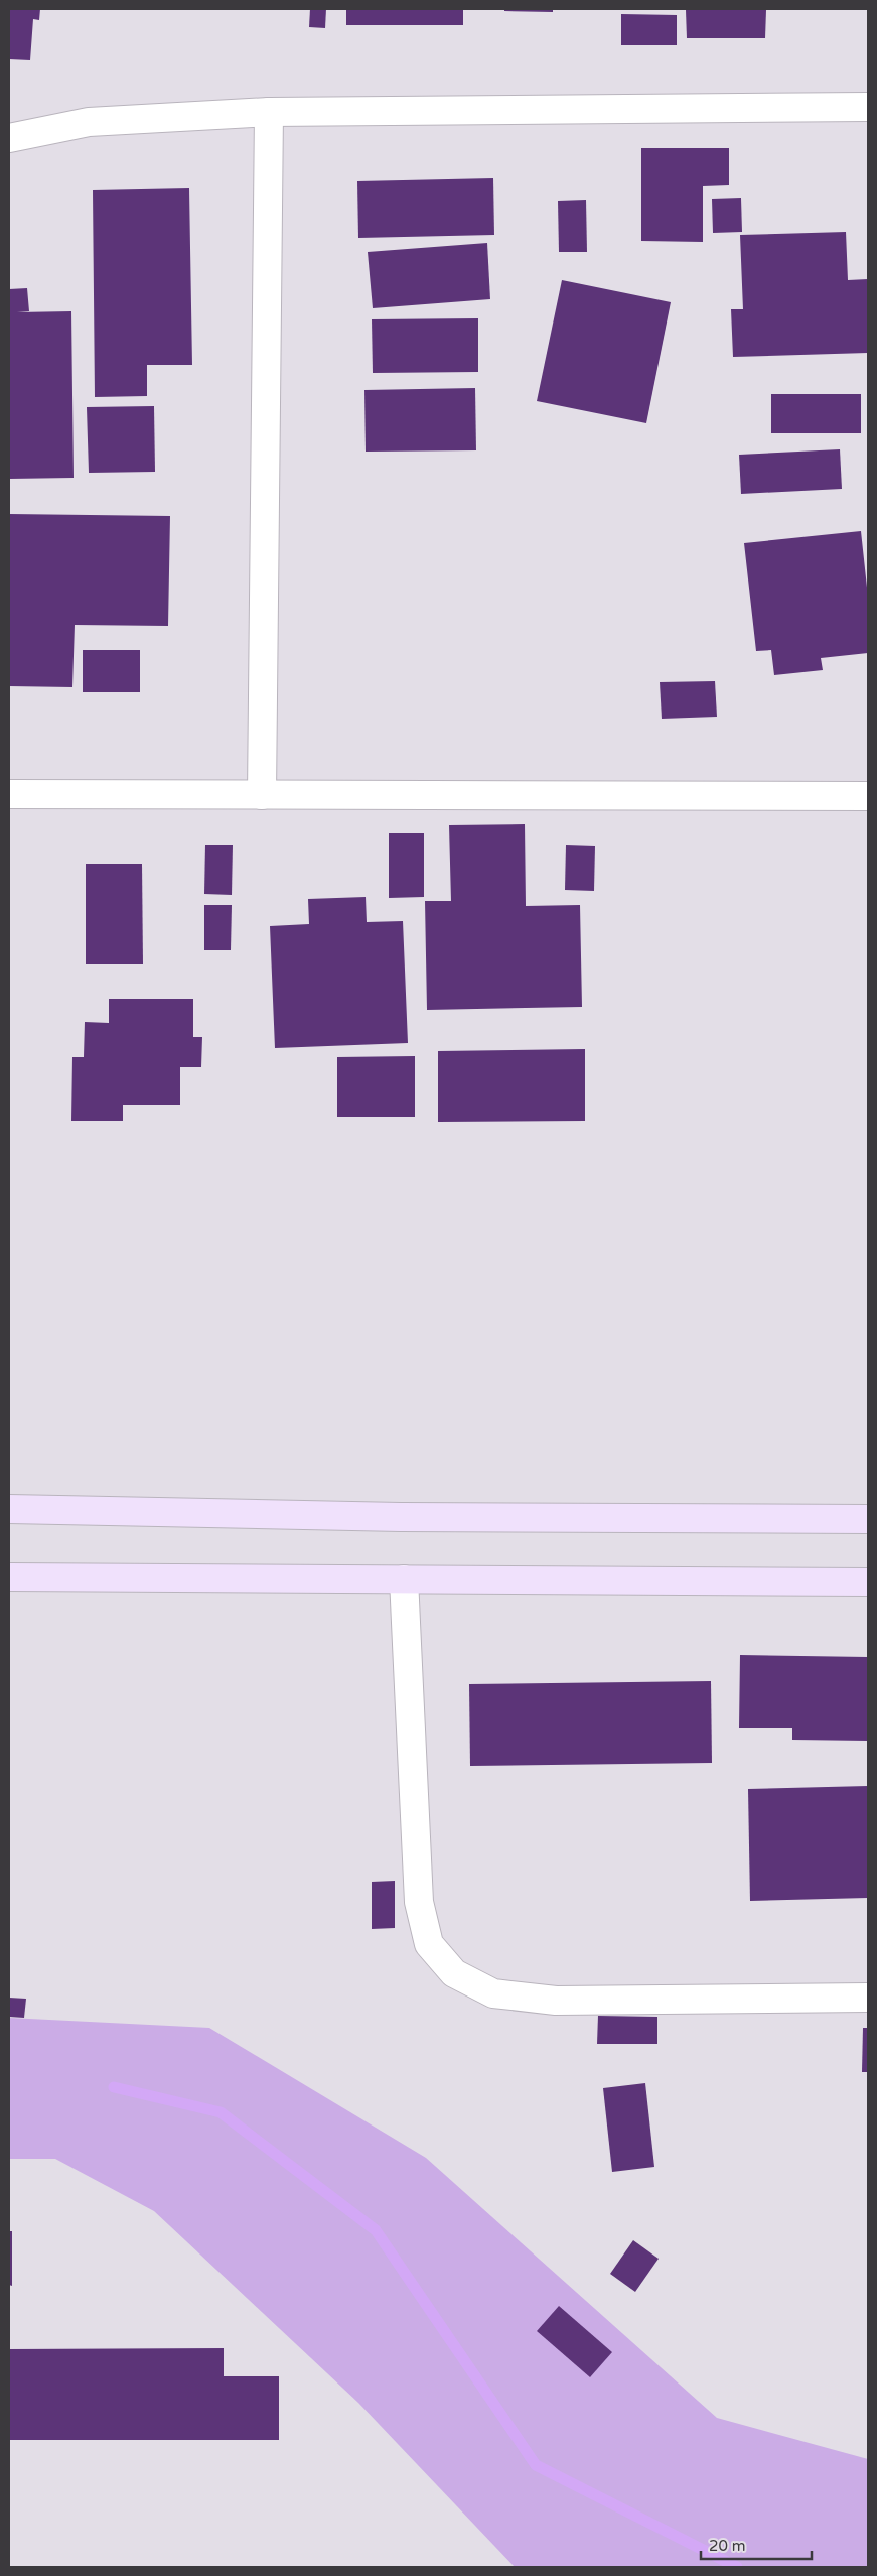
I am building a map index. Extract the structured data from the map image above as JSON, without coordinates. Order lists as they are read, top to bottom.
{
  "scale_bar": "20 m"
}
